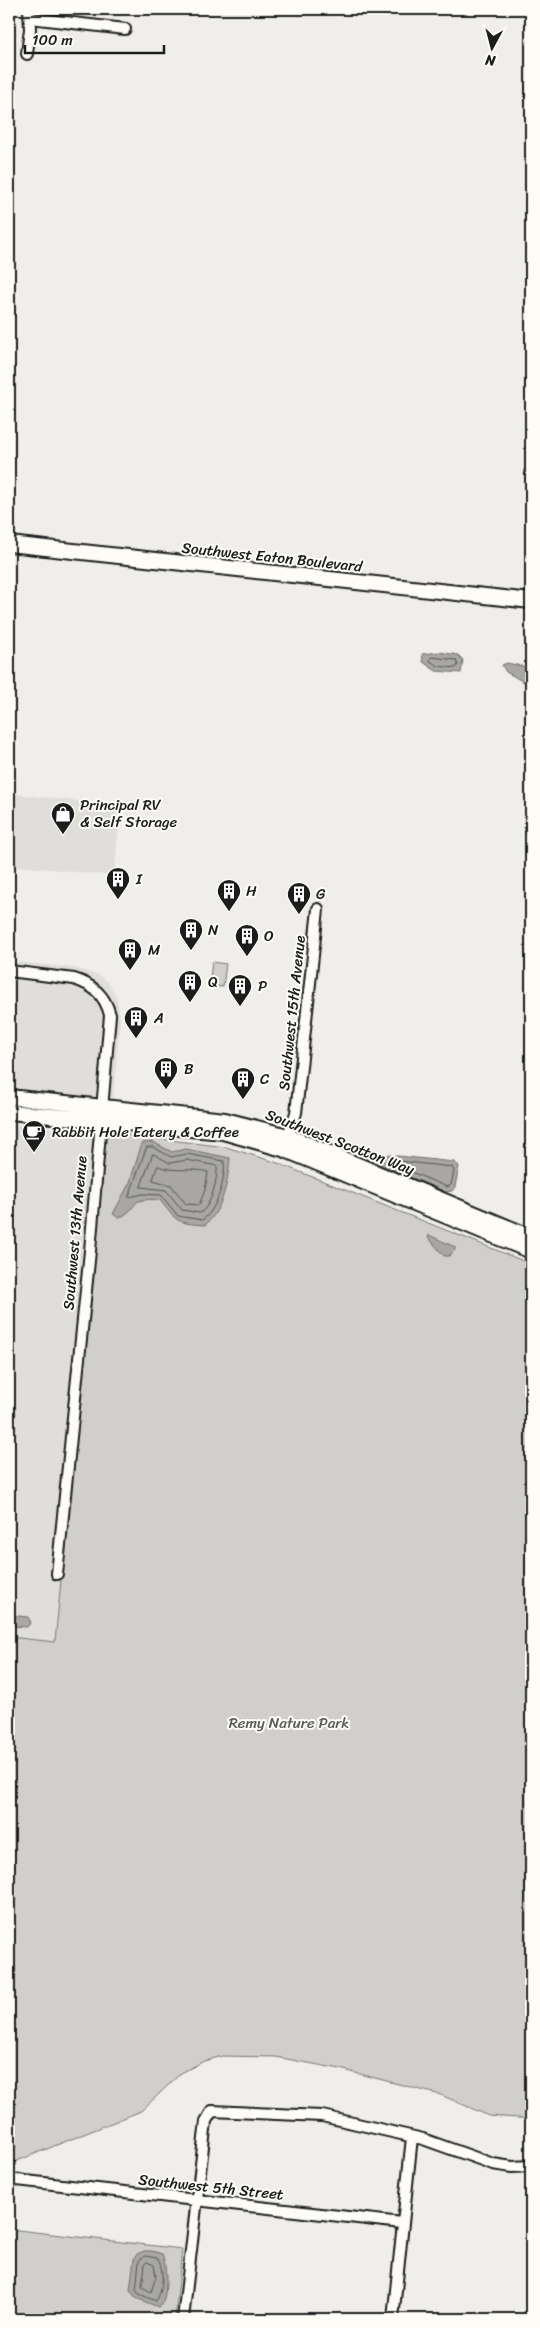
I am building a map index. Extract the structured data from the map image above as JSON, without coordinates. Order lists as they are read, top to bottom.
{
  "streets": {
    "street": [
      "Southwest Eaton Boulevard",
      "Southwest 15th Avenue",
      "Southwest Scotton Way",
      "Southwest 13th Avenue",
      "Southwest 5th Street"
    ]
  },
  "crossings": [
    ["Southwest 15th Avenue", "Southwest Scotton Way"],
    ["Southwest Scotton Way", "Southwest 13th Avenue"]
  ],
  "parks": ["Remy Nature Park"],
  "places": {
    "shop": ["Principal RV & Self Storage"],
    "building": [
      "I",
      "H",
      "G",
      "N",
      "O",
      "M",
      "Q",
      "P",
      "A",
      "B",
      "C"
    ],
    "cafe": ["Rabbit Hole Eatery & Coffee"]
  },
  "scale_bar": "100 m",
  "north": "bottom"
}
